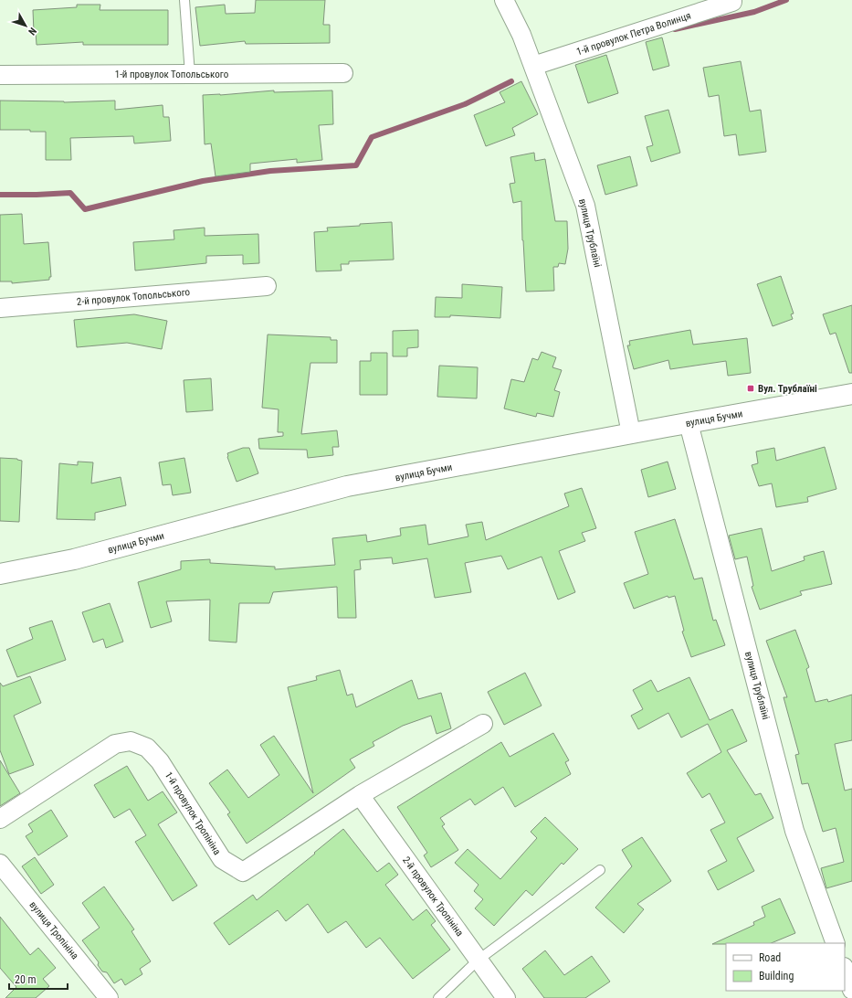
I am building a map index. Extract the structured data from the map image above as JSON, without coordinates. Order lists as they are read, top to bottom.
{
  "streets": {
    "street": [
      "1-й провулок Петра Волинця",
      "1-й провулок Топольського",
      "вулиця Трублаїні",
      "2-й провулок Топольського",
      "вулиця Бучми",
      "1-й провулок Тропініна",
      "2-й провулок Тропініна",
      "вулиця Тропініна"
    ]
  },
  "crossings": [
    ["1-й провулок Петра Волинця", "вулиця Трублаїні"],
    ["вулиця Трублаїні", "вулиця Бучми"],
    ["1-й провулок Тропініна", "2-й провулок Тропініна"]
  ],
  "places": {
    "transit": ["Вул. Трублаїні"]
  },
  "legend": ["Road", "Building"],
  "scale_bar": "20 m",
  "north": "bottom right"
}
